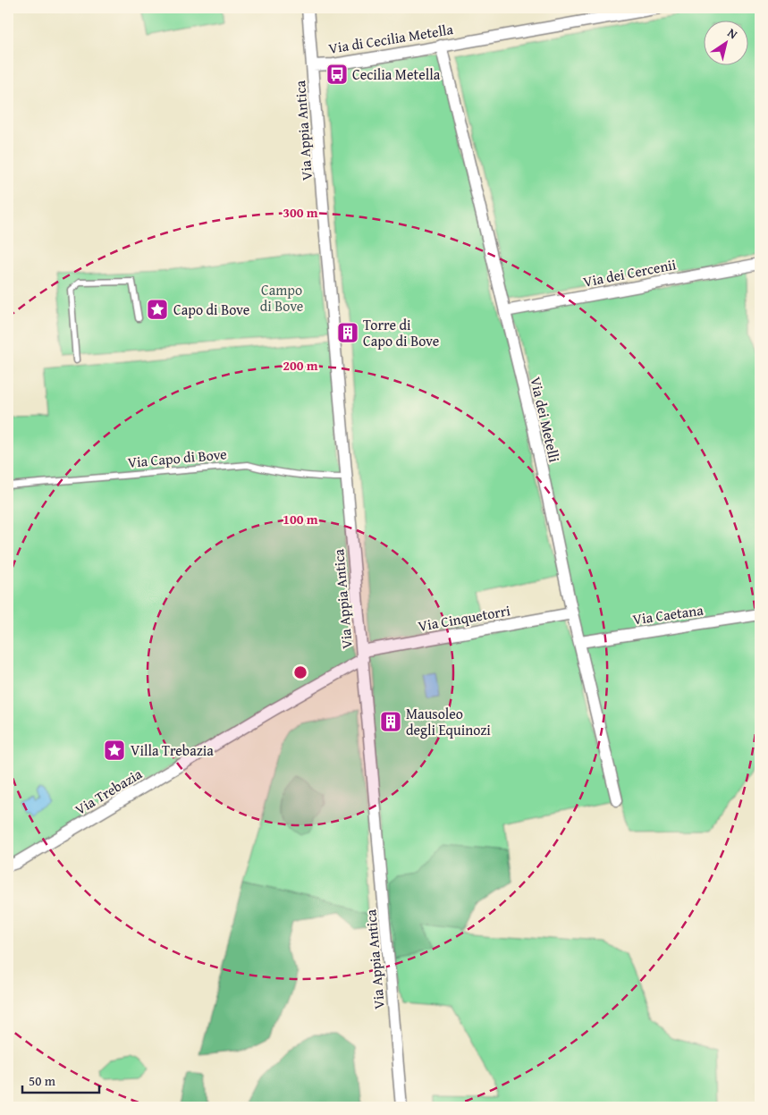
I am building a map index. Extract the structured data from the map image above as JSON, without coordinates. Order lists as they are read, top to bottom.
{
  "streets": {
    "street": [
      "Via di Cecilia Metella",
      "Via Appia Antica",
      "Via dei Cercenii",
      "Via dei Metelli",
      "Via Caetana",
      "Via Cinquetorri",
      "Via Trebazia"
    ],
    "lane": ["Via Capo di Bove"]
  },
  "crossings": [
    ["Via di Cecilia Metella", "Via Appia Antica"],
    ["Via di Cecilia Metella", "Via dei Metelli"],
    ["Via Appia Antica", "Via Capo di Bove"],
    ["Via Appia Antica", "Via Cinquetorri"],
    ["Via Appia Antica", "Via Trebazia"],
    ["Via dei Cercenii", "Via dei Metelli"],
    ["Via dei Metelli", "Via Caetana"],
    ["Via dei Metelli", "Via Cinquetorri"],
    ["Via Cinquetorri", "Via Trebazia"]
  ],
  "parks": ["Campo di Bove"],
  "places": {
    "bus stop": ["Cecilia Metella"],
    "place": ["Capo di Bove", "Villa Trebazia"],
    "building": ["Torre di Capo di Bove", "Mausoleo degli Equinozi"]
  },
  "scale_bar": "50 m",
  "north": "top right",
  "rings": ["300 m", "200 m", "100 m"]
}
